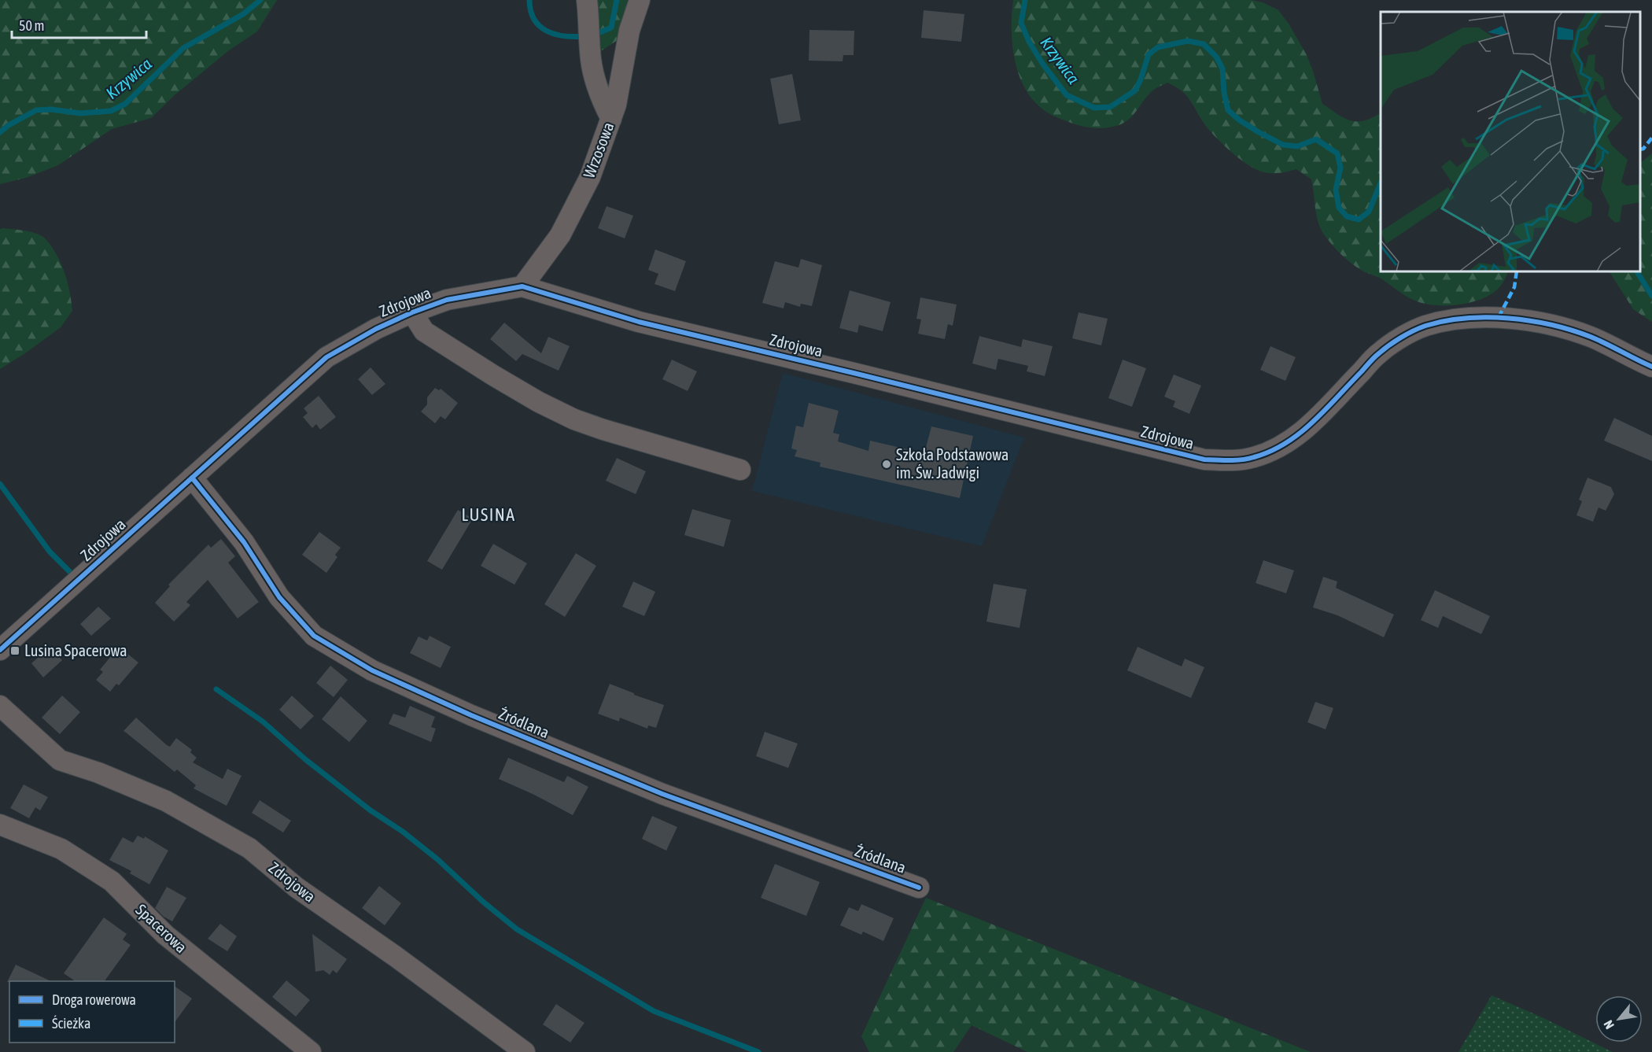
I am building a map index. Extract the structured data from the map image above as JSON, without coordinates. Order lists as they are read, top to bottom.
{
  "streets": {
    "street": [
      "Wrzosowa",
      "Zdrojowa",
      "Źródlana",
      "Spacerowa"
    ]
  },
  "crossings": [
    ["Wrzosowa", "Zdrojowa"],
    ["Zdrojowa", "Źródlana"]
  ],
  "districts": ["LUSINA"],
  "water": ["Krzywica"],
  "places": {
    "other": ["Szkoła Podstawowa im. Św. Jadwigi"],
    "transit": ["Lusina Spacerowa"]
  },
  "legend": ["Droga rowerowa", "Ścieżka"],
  "scale_bar": "50 m",
  "north": "bottom left"
}
